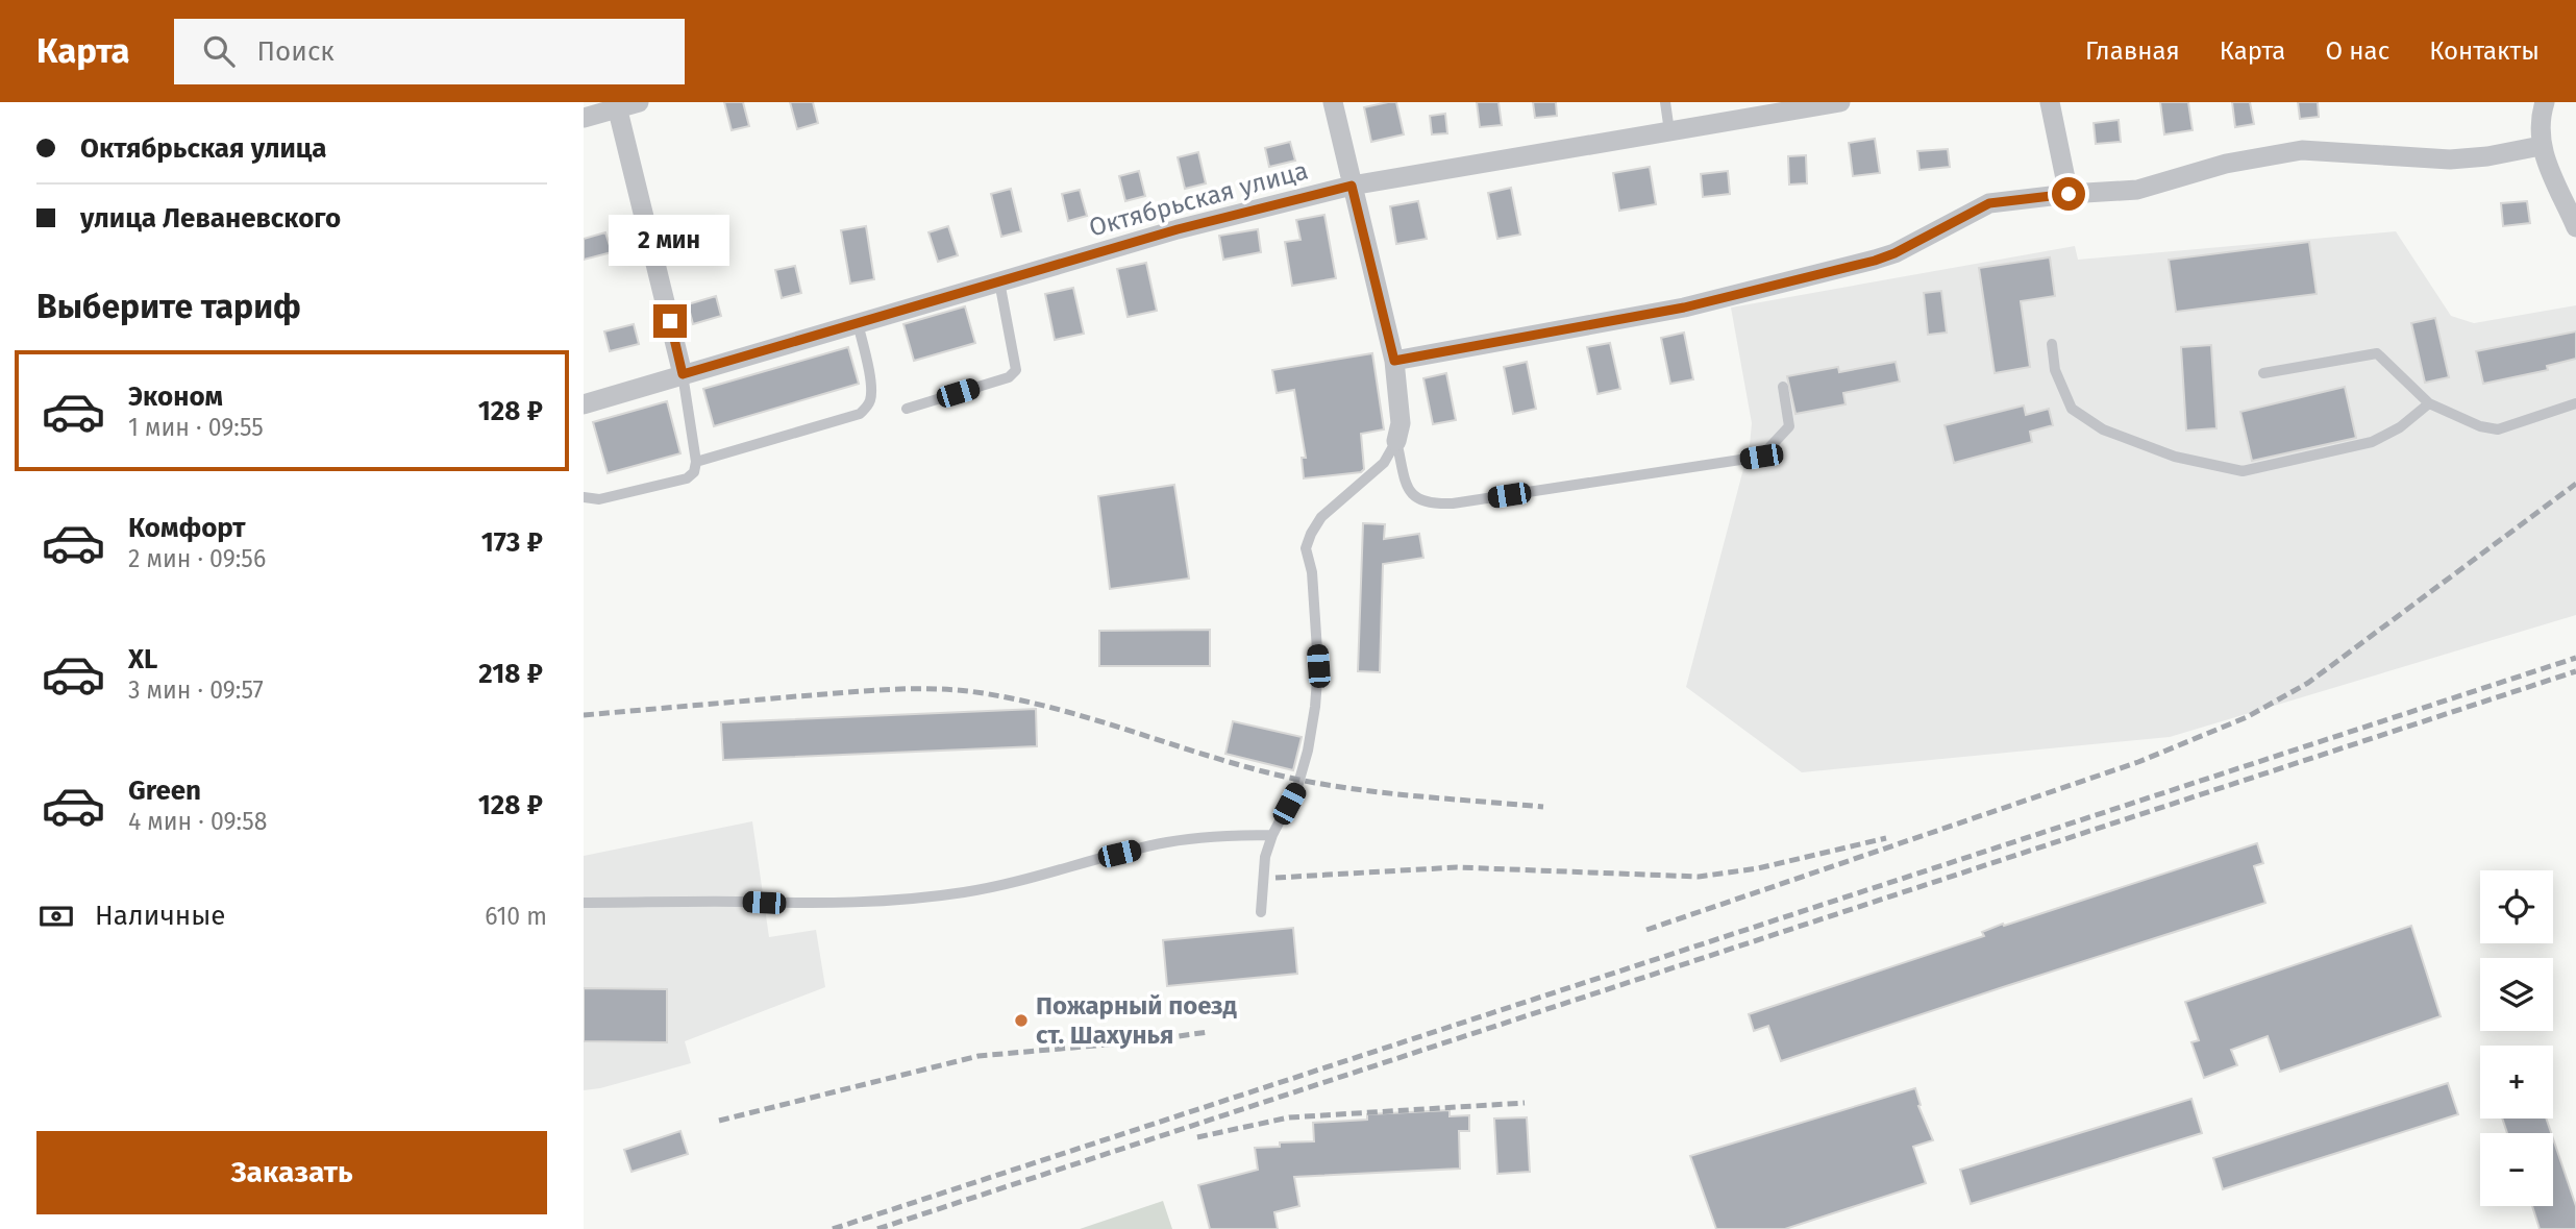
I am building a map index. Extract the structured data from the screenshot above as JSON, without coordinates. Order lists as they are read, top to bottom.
{
  "streets": {
    "street": ["Октябрьская улица"]
  },
  "places": ["Пожарный поезд ст. Шахунья"],
  "page": {
    "header": "Карта",
    "search": "Поиск",
    "nav": [
      "Главная",
      "Карта",
      "О нас",
      "Контакты"
    ],
    "banner": ["Октябрьская улица", "улица Леваневского"],
    "bubble": "2 мин",
    "heading": "Выберите тариф",
    "list": [
      {
        "name": "Эконом",
        "note": "1 мин · 09:55",
        "value": "128 ₽"
      },
      {
        "name": "Комфорт",
        "note": "2 мин · 09:56",
        "value": "173 ₽"
      },
      {
        "name": "XL",
        "note": "3 мин · 09:57",
        "value": "218 ₽"
      },
      {
        "name": "Green",
        "note": "4 мин · 09:58",
        "value": "128 ₽"
      }
    ],
    "map_buttons": ["+", "−"],
    "pay": ["Наличные", "610 m"],
    "buttons": "Заказать"
  }
}
